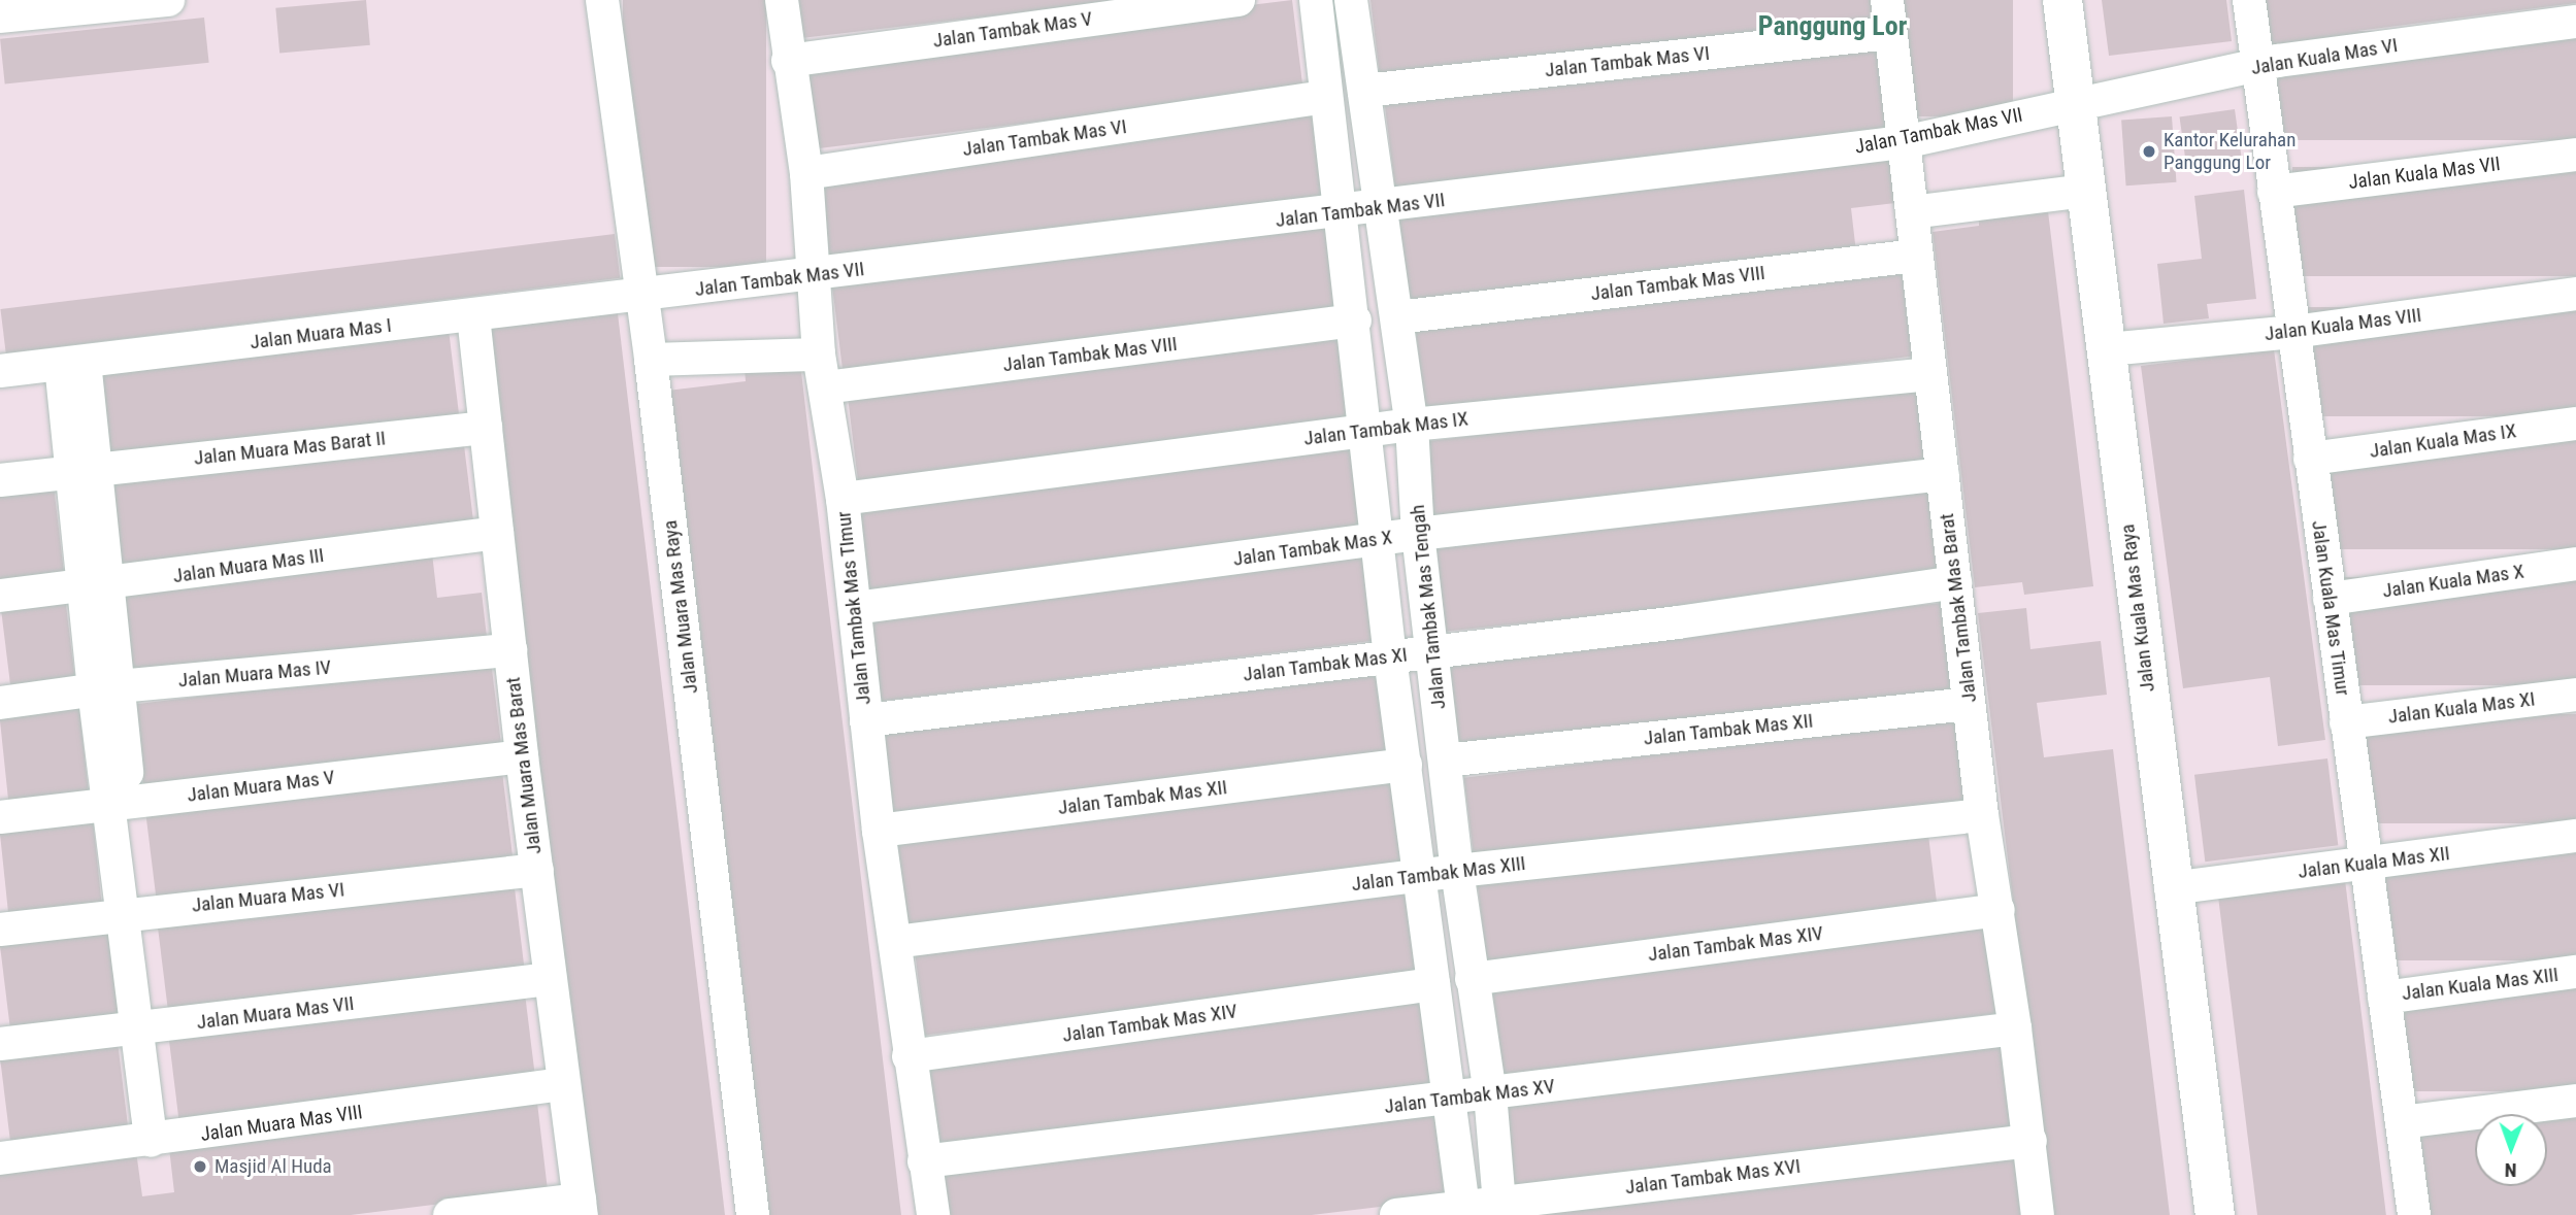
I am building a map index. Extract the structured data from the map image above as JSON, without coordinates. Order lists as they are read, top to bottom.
{
  "streets": {
    "street": [
      "Jalan Tambak Mas V",
      "Jalan Kuala Mas VI",
      "Jalan Tambak Mas VI",
      "Jalan Tambak Mas VII",
      "Jalan Kuala Mas VII",
      "Jalan Tambak Mas VIII",
      "Jalan Kuala Mas VIII",
      "Jalan Muara Mas I",
      "Jalan Tambak Mas IX",
      "Jalan Kuala Mas IX",
      "Jalan Muara Mas Barat II",
      "Jalan Tambak Mas X",
      "Jalan Muara Mas III",
      "Jalan Kuala Mas X",
      "Jalan Muara Mas Raya",
      "Jalan Tambak Mas Tengah",
      "Jalan Tambak Mas TImur",
      "Jalan Tambak Mas Barat",
      "Jalan Kuala Mas Raya",
      "Jalan Kuala Mas Timur",
      "Jalan Tambak Mas XI",
      "Jalan Muara Mas IV",
      "Jalan Kuala Mas XI",
      "Jalan Tambak Mas XII",
      "Jalan Muara Mas Barat",
      "Jalan Muara Mas V",
      "Jalan Kuala Mas XII",
      "Jalan Tambak Mas XIII",
      "Jalan Muara Mas VI",
      "Jalan Tambak Mas XIV",
      "Jalan Kuala Mas XIII",
      "Jalan Muara Mas VII",
      "Jalan Tambak Mas XV",
      "Jalan Muara Mas VIII",
      "Jalan Tambak Mas XVI"
    ]
  },
  "crossings": [
    ["Jalan Tambak Mas V", "Jalan Tambak Mas TImur"],
    ["Jalan Kuala Mas VI", "Jalan Tambak Mas VII"],
    ["Jalan Kuala Mas VI", "Jalan Kuala Mas Raya"],
    ["Jalan Kuala Mas VI", "Jalan Kuala Mas Timur"],
    ["Jalan Tambak Mas VI", "Jalan Tambak Mas Tengah"],
    ["Jalan Tambak Mas VI", "Jalan Tambak Mas TImur"],
    ["Jalan Tambak Mas VI", "Jalan Tambak Mas Barat"],
    ["Jalan Tambak Mas VII", "Jalan Muara Mas I"],
    ["Jalan Tambak Mas VII", "Jalan Muara Mas Raya"],
    ["Jalan Tambak Mas VII", "Jalan Tambak Mas Tengah"],
    ["Jalan Tambak Mas VII", "Jalan Tambak Mas TImur"],
    ["Jalan Tambak Mas VII", "Jalan Tambak Mas Barat"],
    ["Jalan Tambak Mas VII", "Jalan Kuala Mas Raya"],
    ["Jalan Kuala Mas VII", "Jalan Kuala Mas Timur"],
    ["Jalan Tambak Mas VIII", "Jalan Tambak Mas Tengah"],
    ["Jalan Tambak Mas VIII", "Jalan Tambak Mas TImur"],
    ["Jalan Tambak Mas VIII", "Jalan Tambak Mas Barat"],
    ["Jalan Kuala Mas VIII", "Jalan Kuala Mas Raya"],
    ["Jalan Kuala Mas VIII", "Jalan Kuala Mas Timur"],
    ["Jalan Muara Mas I", "Jalan Muara Mas Raya"],
    ["Jalan Muara Mas I", "Jalan Muara Mas Barat"],
    ["Jalan Tambak Mas IX", "Jalan Tambak Mas Tengah"],
    ["Jalan Tambak Mas IX", "Jalan Tambak Mas TImur"],
    ["Jalan Tambak Mas IX", "Jalan Tambak Mas Barat"],
    ["Jalan Kuala Mas IX", "Jalan Kuala Mas Timur"],
    ["Jalan Muara Mas Barat II", "Jalan Muara Mas Barat"],
    ["Jalan Tambak Mas X", "Jalan Tambak Mas Tengah"],
    ["Jalan Tambak Mas X", "Jalan Tambak Mas TImur"],
    ["Jalan Tambak Mas X", "Jalan Tambak Mas Barat"],
    ["Jalan Muara Mas III", "Jalan Muara Mas Barat"],
    ["Jalan Kuala Mas X", "Jalan Kuala Mas Timur"],
    ["Jalan Tambak Mas Tengah", "Jalan Tambak Mas XI"],
    ["Jalan Tambak Mas Tengah", "Jalan Tambak Mas XII"],
    ["Jalan Tambak Mas Tengah", "Jalan Tambak Mas XIII"],
    ["Jalan Tambak Mas Tengah", "Jalan Tambak Mas XIV"],
    ["Jalan Tambak Mas Tengah", "Jalan Tambak Mas XV"],
    ["Jalan Tambak Mas Tengah", "Jalan Tambak Mas XVI"],
    ["Jalan Tambak Mas TImur", "Jalan Tambak Mas XI"],
    ["Jalan Tambak Mas TImur", "Jalan Tambak Mas XII"],
    ["Jalan Tambak Mas TImur", "Jalan Tambak Mas XIII"],
    ["Jalan Tambak Mas TImur", "Jalan Tambak Mas XIV"],
    ["Jalan Tambak Mas TImur", "Jalan Tambak Mas XV"],
    ["Jalan Tambak Mas Barat", "Jalan Tambak Mas XI"],
    ["Jalan Tambak Mas Barat", "Jalan Tambak Mas XII"],
    ["Jalan Tambak Mas Barat", "Jalan Tambak Mas XIII"],
    ["Jalan Tambak Mas Barat", "Jalan Tambak Mas XIV"],
    ["Jalan Tambak Mas Barat", "Jalan Tambak Mas XV"],
    ["Jalan Tambak Mas Barat", "Jalan Tambak Mas XVI"],
    ["Jalan Kuala Mas Raya", "Jalan Kuala Mas XII"],
    ["Jalan Kuala Mas Timur", "Jalan Kuala Mas XI"],
    ["Jalan Kuala Mas Timur", "Jalan Kuala Mas XII"],
    ["Jalan Kuala Mas Timur", "Jalan Kuala Mas XIII"],
    ["Jalan Muara Mas IV", "Jalan Muara Mas Barat"],
    ["Jalan Muara Mas Barat", "Jalan Muara Mas V"],
    ["Jalan Muara Mas Barat", "Jalan Muara Mas VI"],
    ["Jalan Muara Mas Barat", "Jalan Muara Mas VII"],
    ["Jalan Muara Mas Barat", "Jalan Muara Mas VIII"]
  ],
  "districts": ["Panggung Lor"],
  "places": ["Kantor Kelurahan Panggung Lor", "Masjid Al Huda"],
  "north": "bottom"
}
